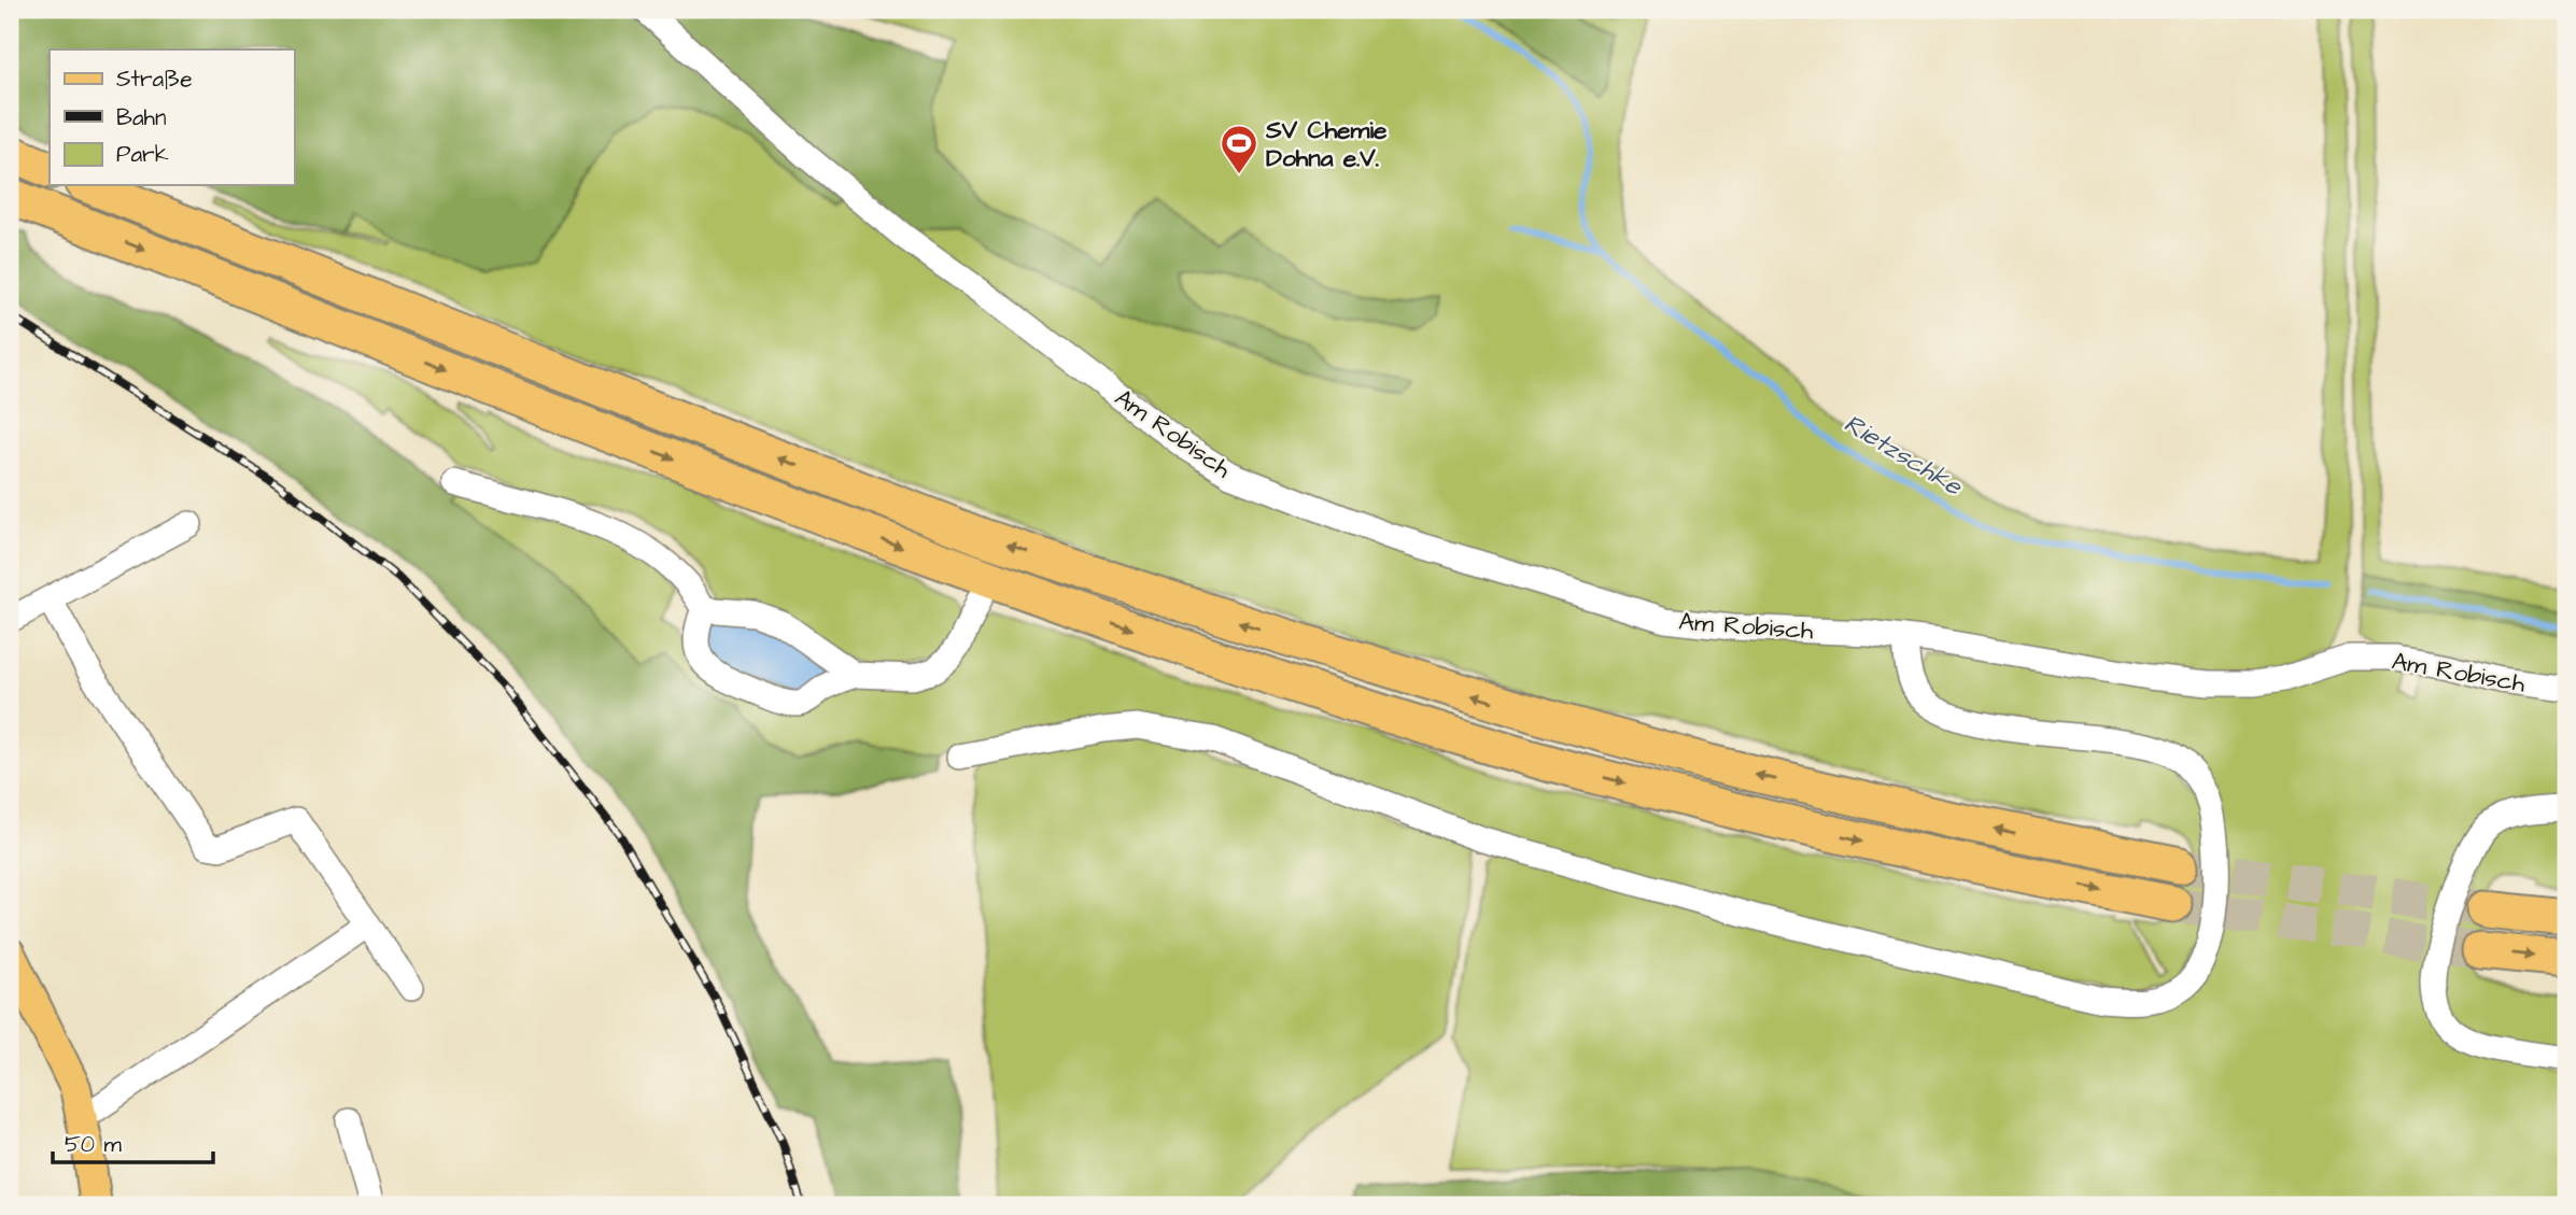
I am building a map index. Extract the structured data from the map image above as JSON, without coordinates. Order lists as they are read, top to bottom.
{
  "streets": {
    "street": ["Am Robisch"]
  },
  "water": ["Rietzschke"],
  "places": {
    "sports": ["SV Chemie Dohna e.V."]
  },
  "legend": ["Straße", "Bahn", "Park"],
  "scale_bar": "50 m"
}
